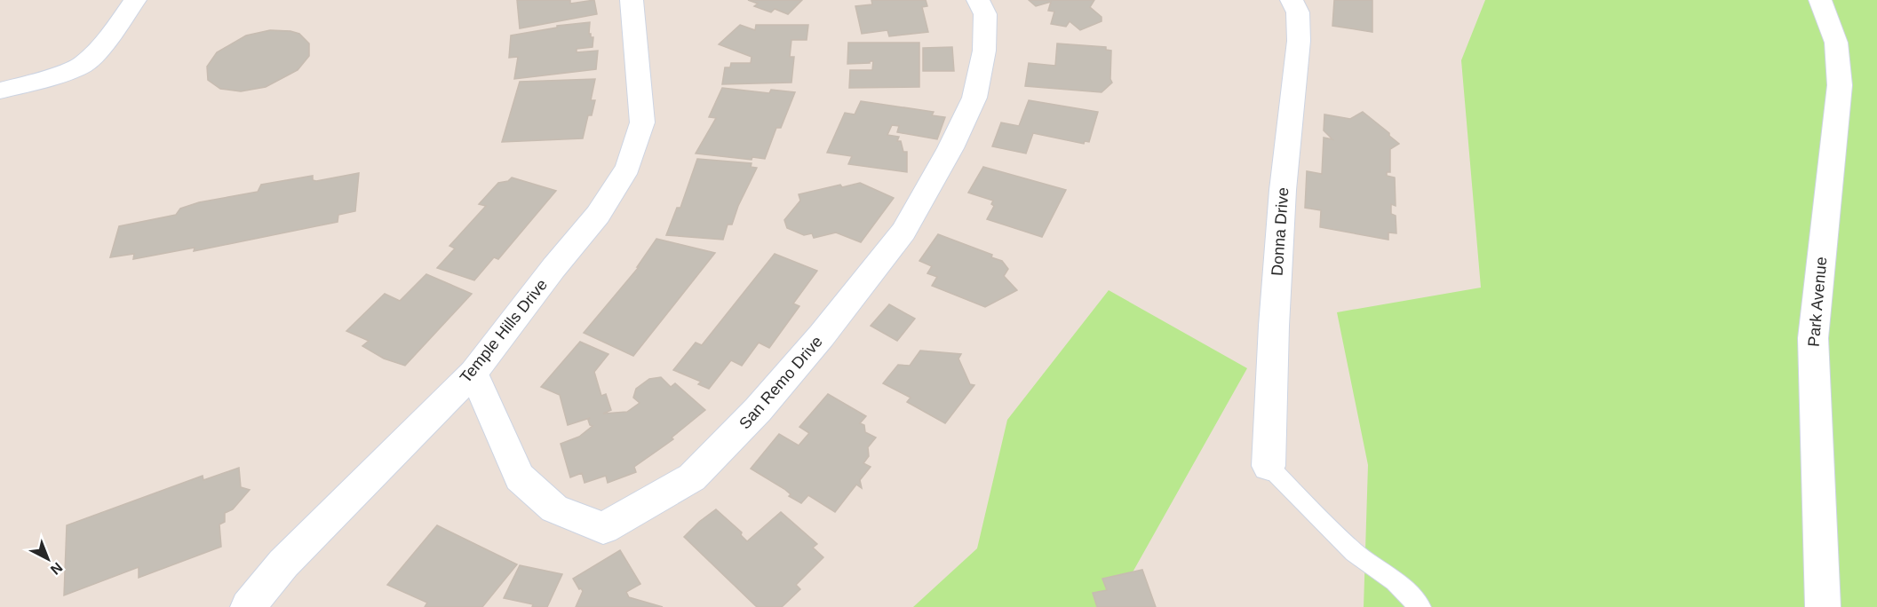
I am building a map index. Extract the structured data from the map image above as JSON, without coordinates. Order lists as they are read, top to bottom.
{
  "streets": {
    "street": [
      "Donna Drive",
      "Park Avenue",
      "Temple Hills Drive",
      "San Remo Drive"
    ]
  },
  "crossings": [
    ["Temple Hills Drive", "San Remo Drive"]
  ],
  "north": "bottom right"
}
